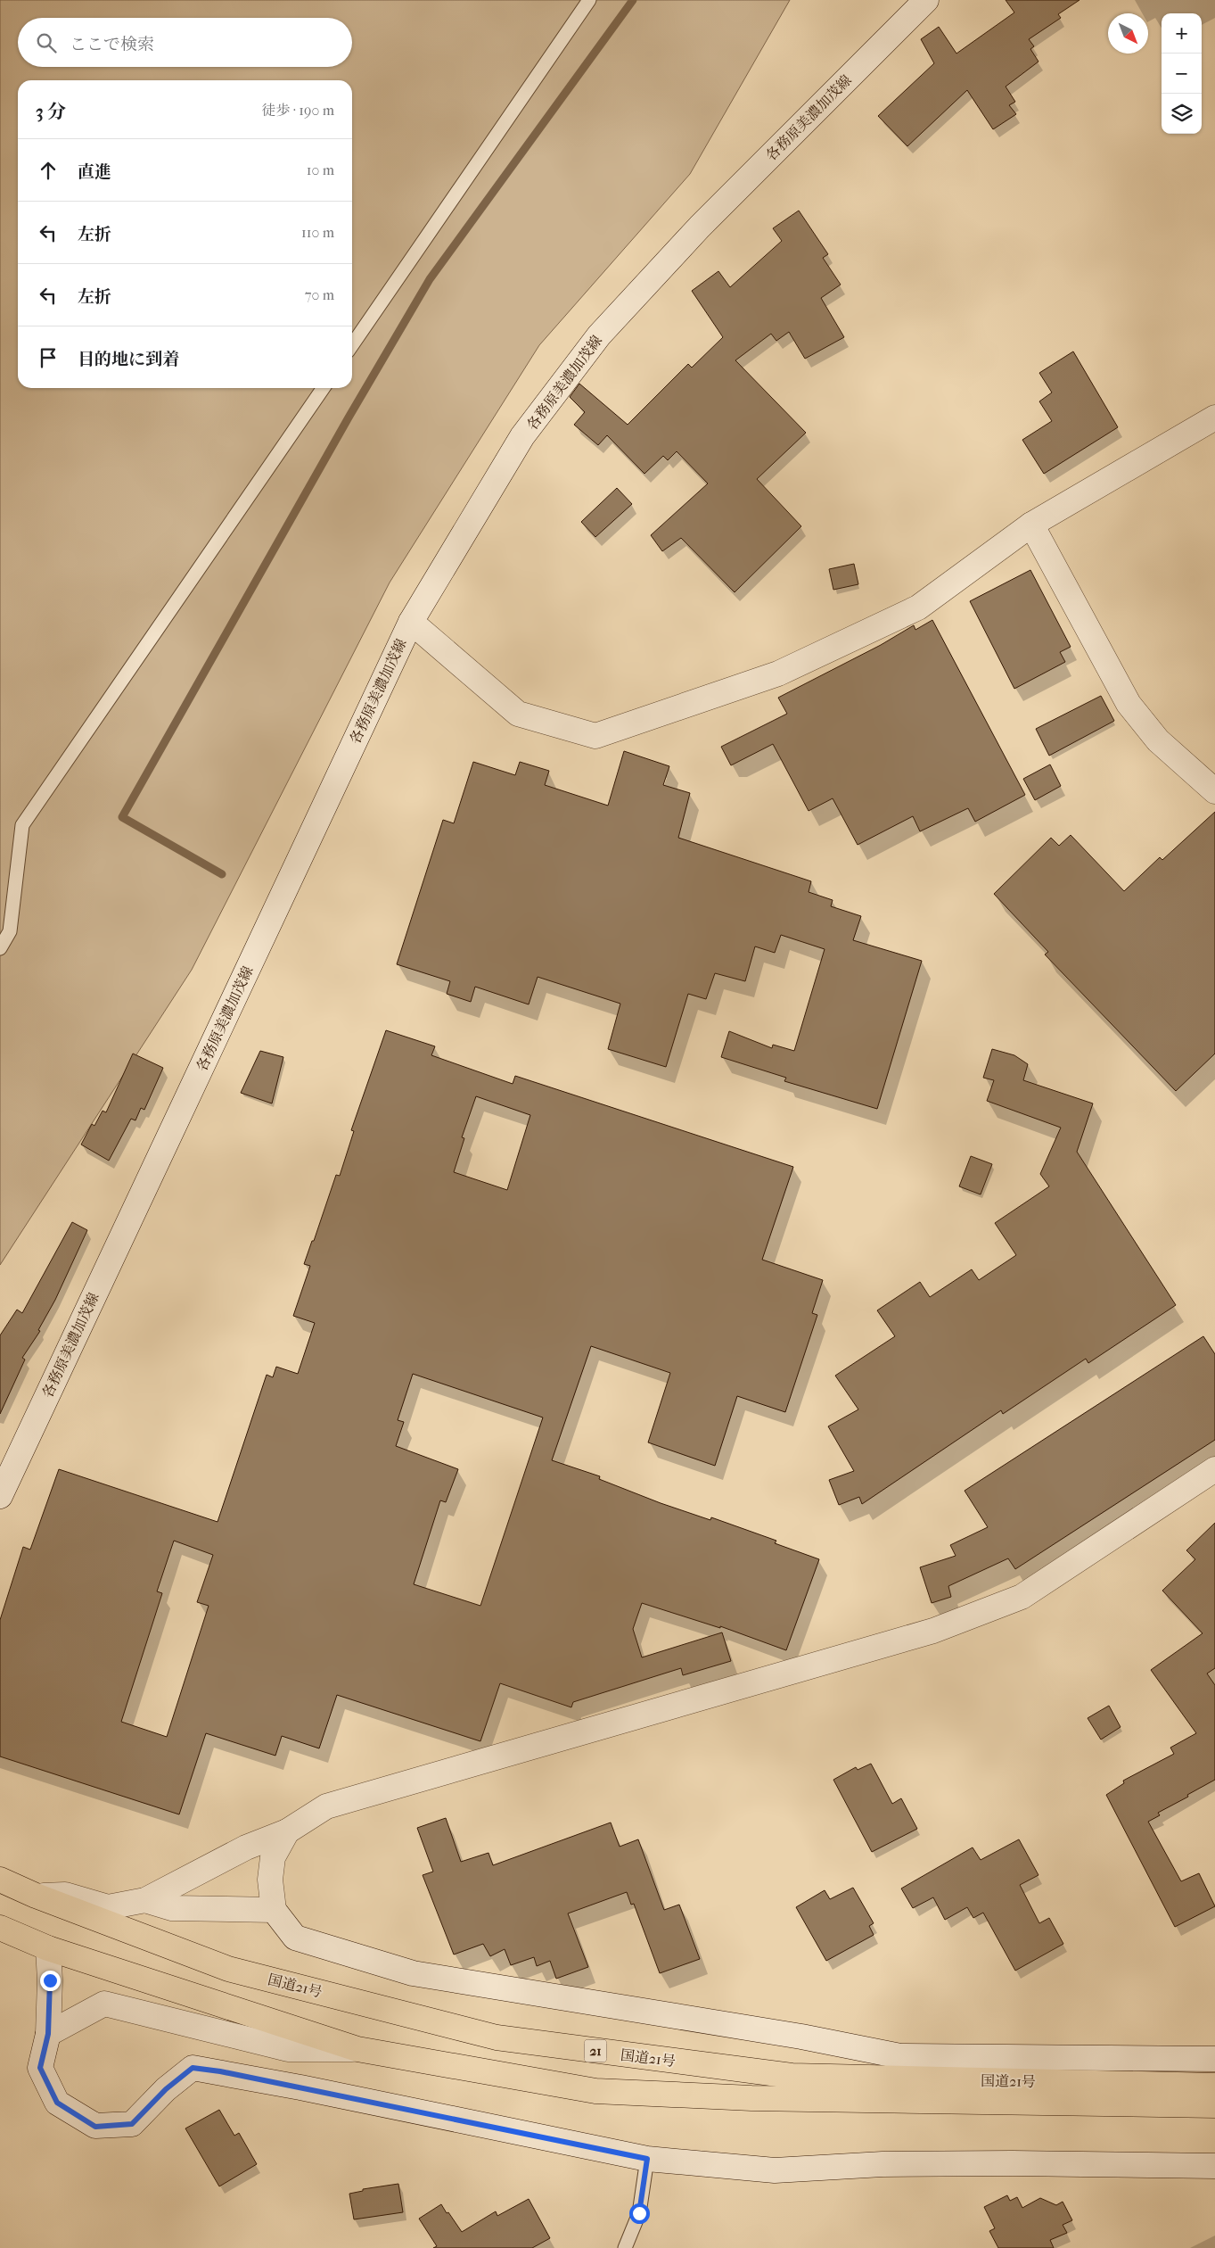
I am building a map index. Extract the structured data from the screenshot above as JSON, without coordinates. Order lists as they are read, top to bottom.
{
  "streets": {
    "highway": ["国道21号", "21"],
    "street": ["各務原美濃加茂線"]
  },
  "north": "bottom right",
  "page": {
    "map_buttons": ["+", "−"],
    "search": "ここで検索",
    "heading": ["3 分", "徒歩 · 190 m"],
    "list": [
      ["直進", "10 m"],
      ["左折", "110 m"],
      ["左折", "70 m"],
      "目的地に到着"
    ]
  }
}
